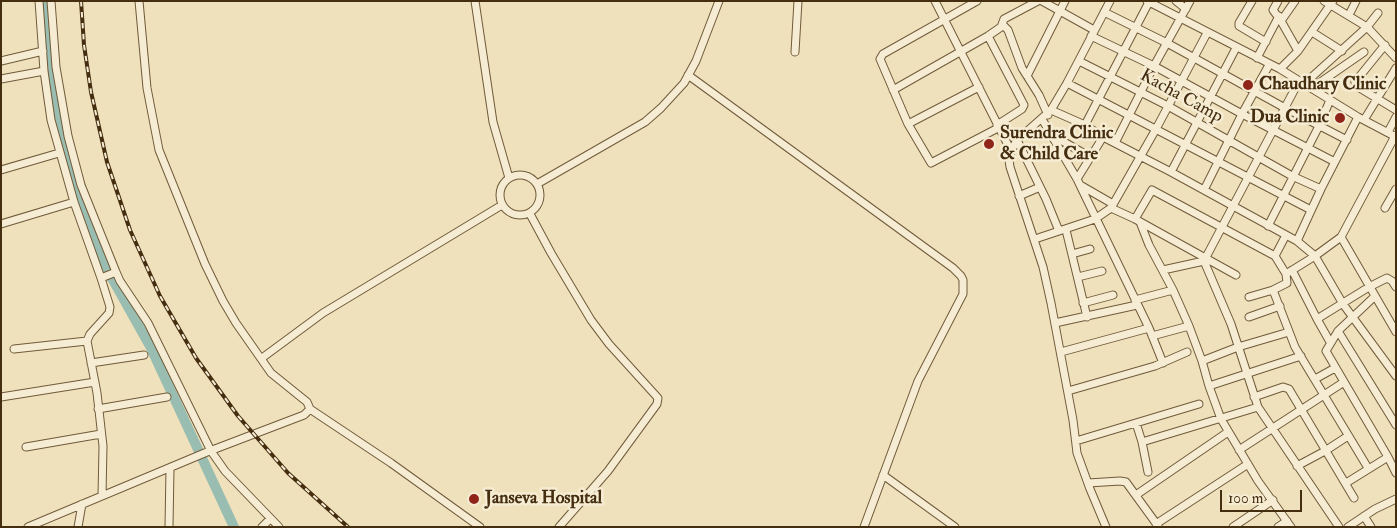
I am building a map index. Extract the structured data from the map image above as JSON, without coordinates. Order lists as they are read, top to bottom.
{
  "streets": {
    "street": ["Kacha Camp"]
  },
  "places": [
    "Chaudhary Clinic",
    "Dua Clinic",
    "Surendra Clinic & Child Care",
    "Janseva Hospital"
  ],
  "scale_bar": "100 m"
}
